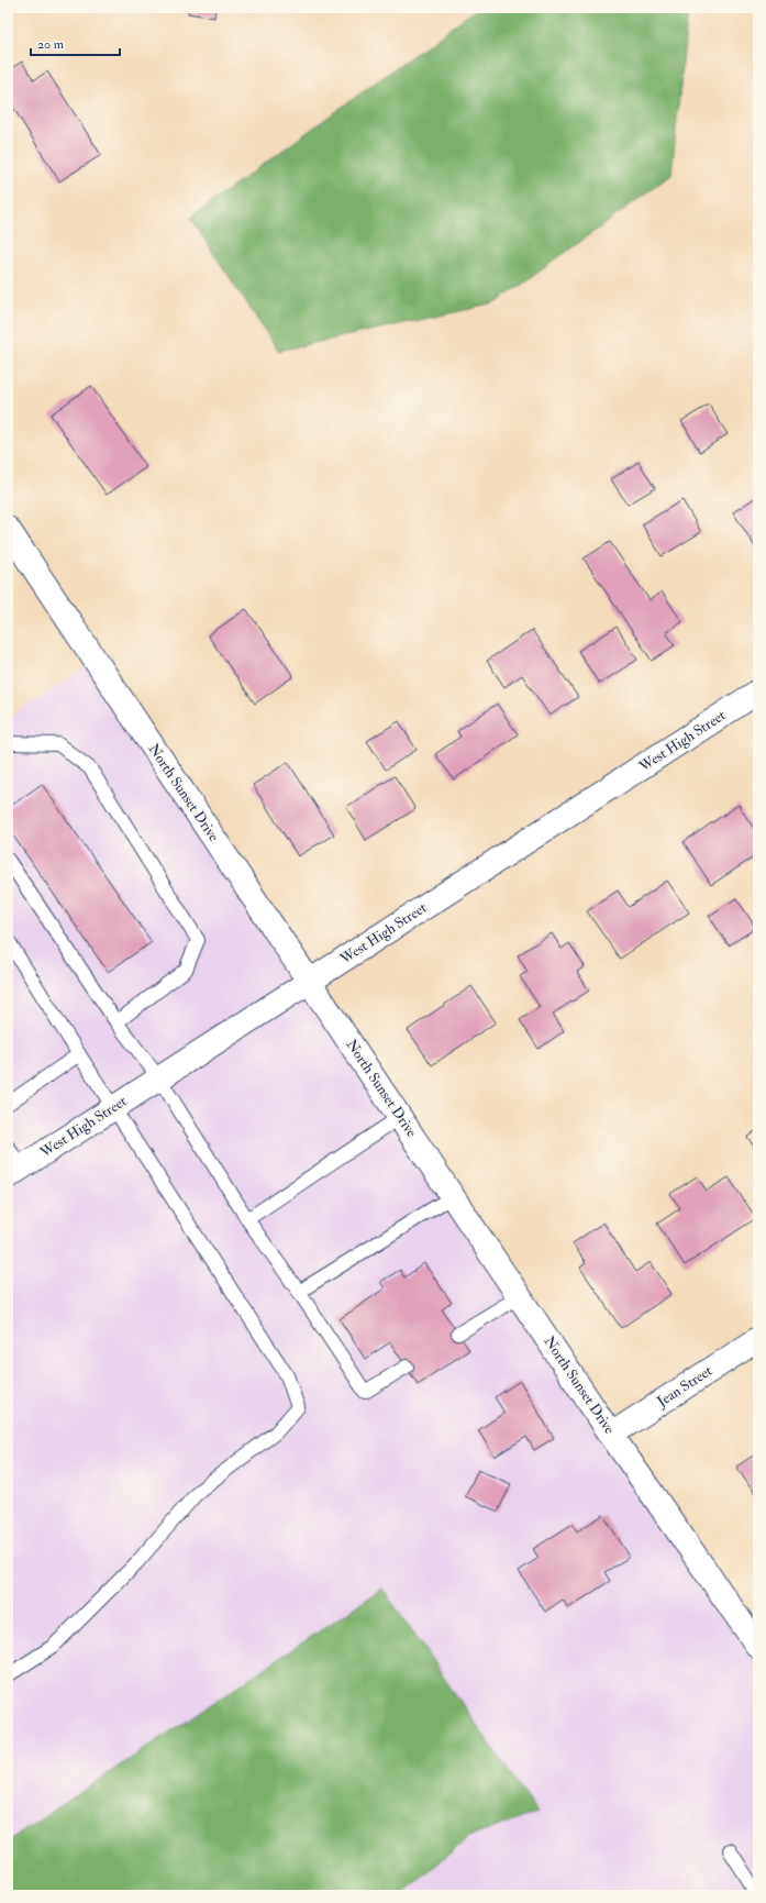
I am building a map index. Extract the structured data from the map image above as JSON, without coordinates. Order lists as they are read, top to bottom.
{
  "streets": {
    "main road": ["West High Street", "North Sunset Drive", "Jean Street"]
  },
  "crossings": [
    ["West High Street", "North Sunset Drive"],
    ["North Sunset Drive", "Jean Street"]
  ],
  "scale_bar": "20 m"
}
